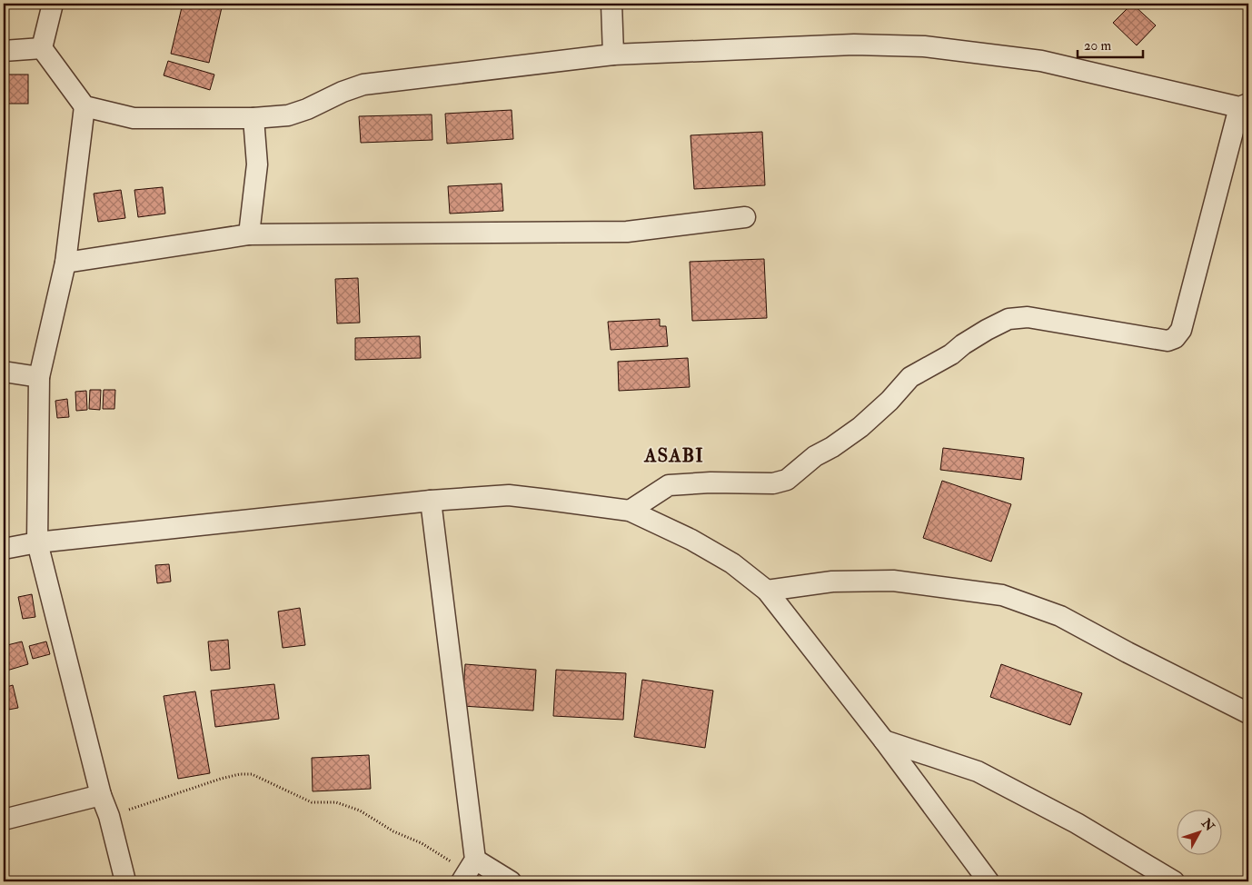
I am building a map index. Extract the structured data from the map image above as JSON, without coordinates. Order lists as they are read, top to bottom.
{
  "districts": ["ASABI"],
  "scale_bar": "20 m",
  "north": "top right"
}
